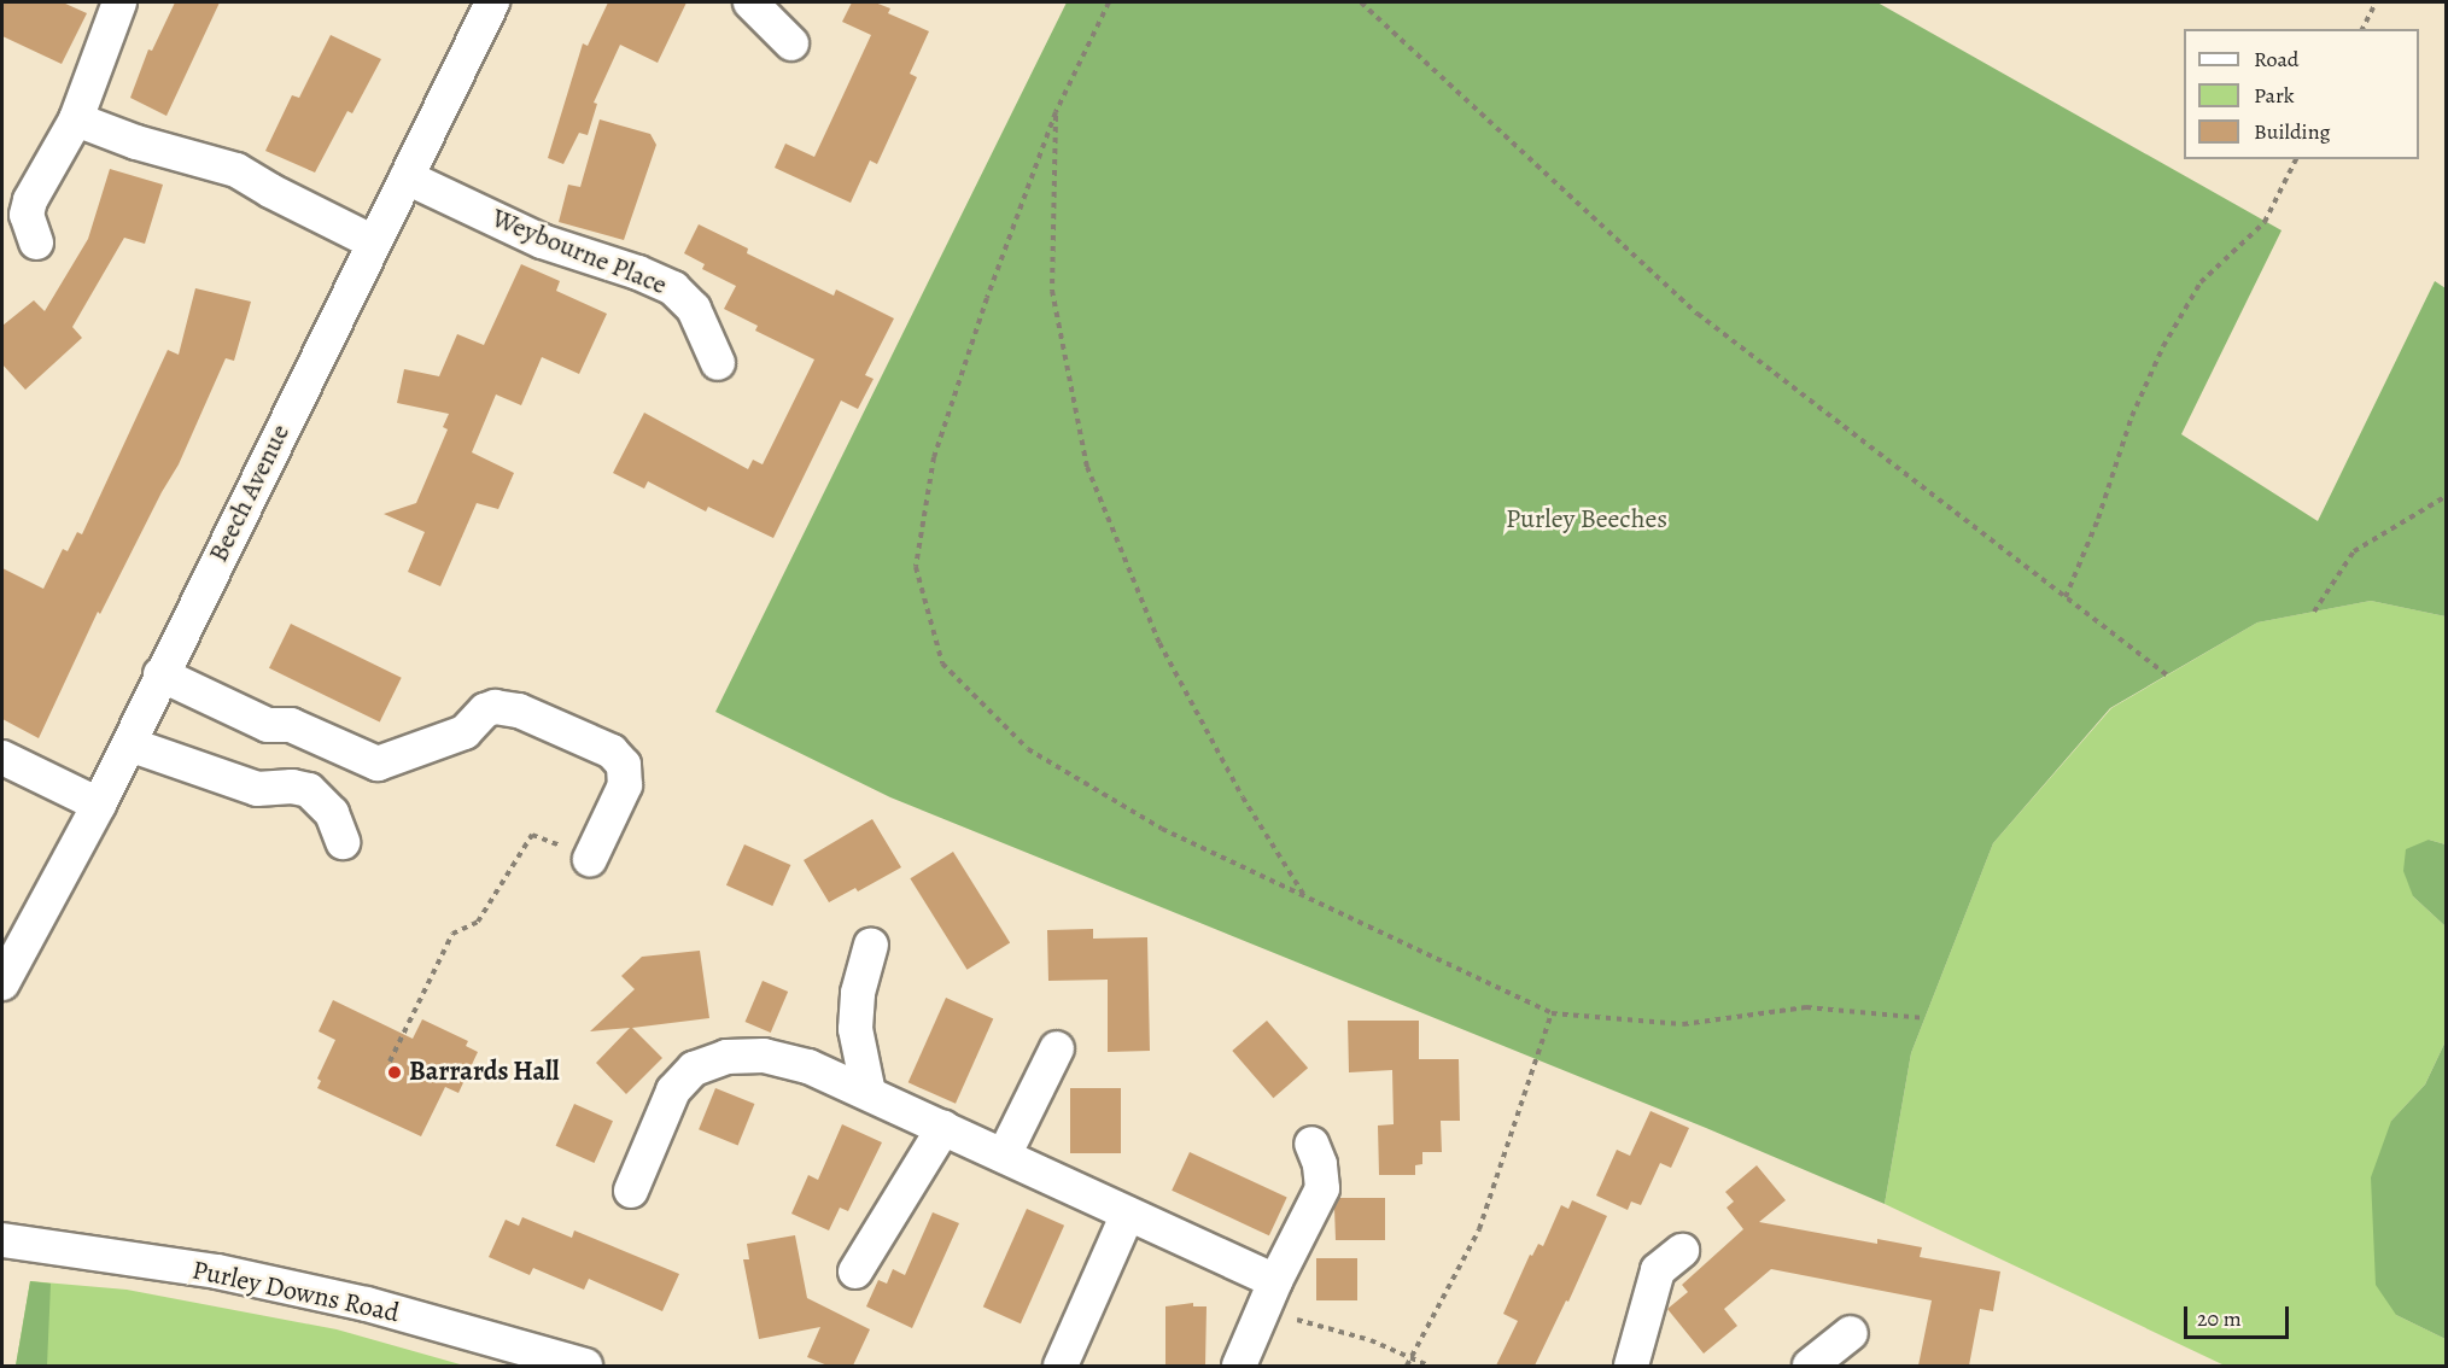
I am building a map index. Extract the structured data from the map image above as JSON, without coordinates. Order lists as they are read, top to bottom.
{
  "streets": {
    "street": ["Weybourne Place", "Beech Avenue", "Purley Downs Road"]
  },
  "crossings": [
    ["Weybourne Place", "Beech Avenue"]
  ],
  "parks": ["Purley Beeches"],
  "places": ["Barrards Hall"],
  "legend": ["Road", "Park", "Building"],
  "scale_bar": "20 m"
}
